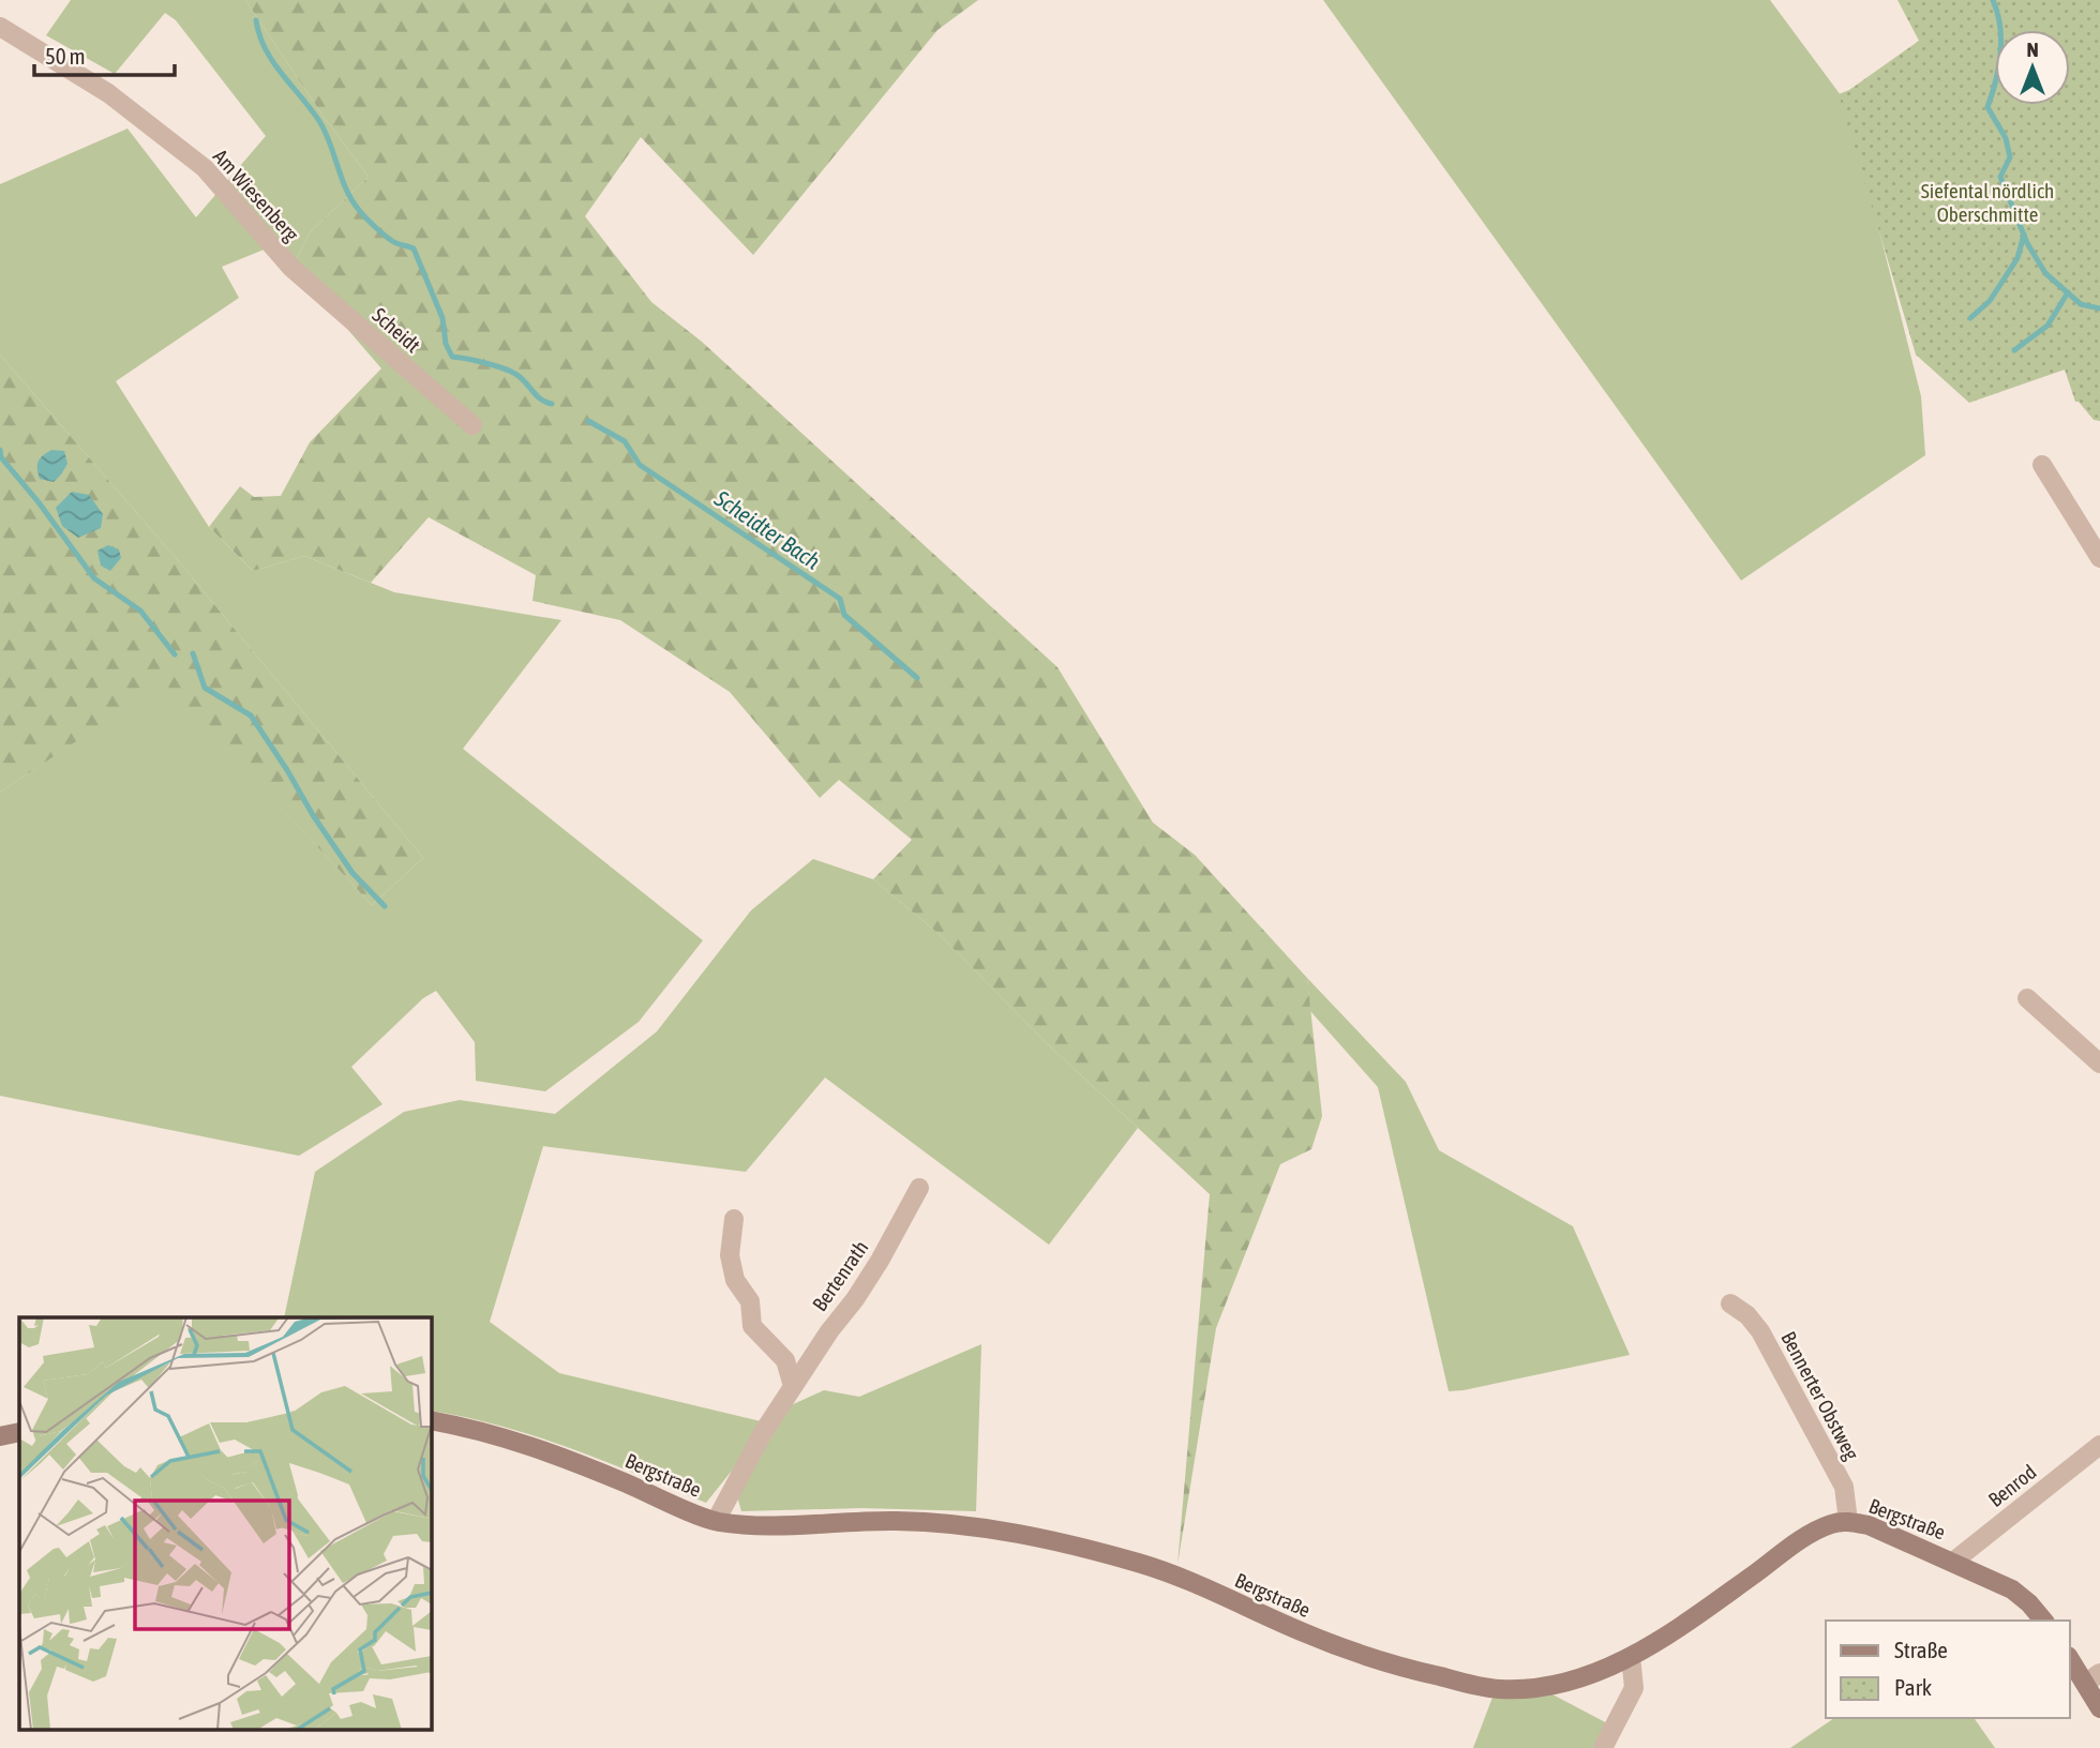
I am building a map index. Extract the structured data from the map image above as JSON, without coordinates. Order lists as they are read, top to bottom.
{
  "streets": {
    "street": [
      "Am Wiesenberg",
      "Scheidt",
      "Bertenrath",
      "Bennerter Obstweg",
      "Bergstraße",
      "Benrod"
    ]
  },
  "crossings": [
    ["Am Wiesenberg", "Scheidt"],
    ["Bertenrath", "Bergstraße"],
    ["Bennerter Obstweg", "Bergstraße"],
    ["Bergstraße", "Benrod"]
  ],
  "water": ["Scheidter Bach"],
  "parks": ["Siefental nördlich Oberschmitte"],
  "legend": ["Straße", "Park"],
  "scale_bar": "50 m",
  "north": "top"
}
